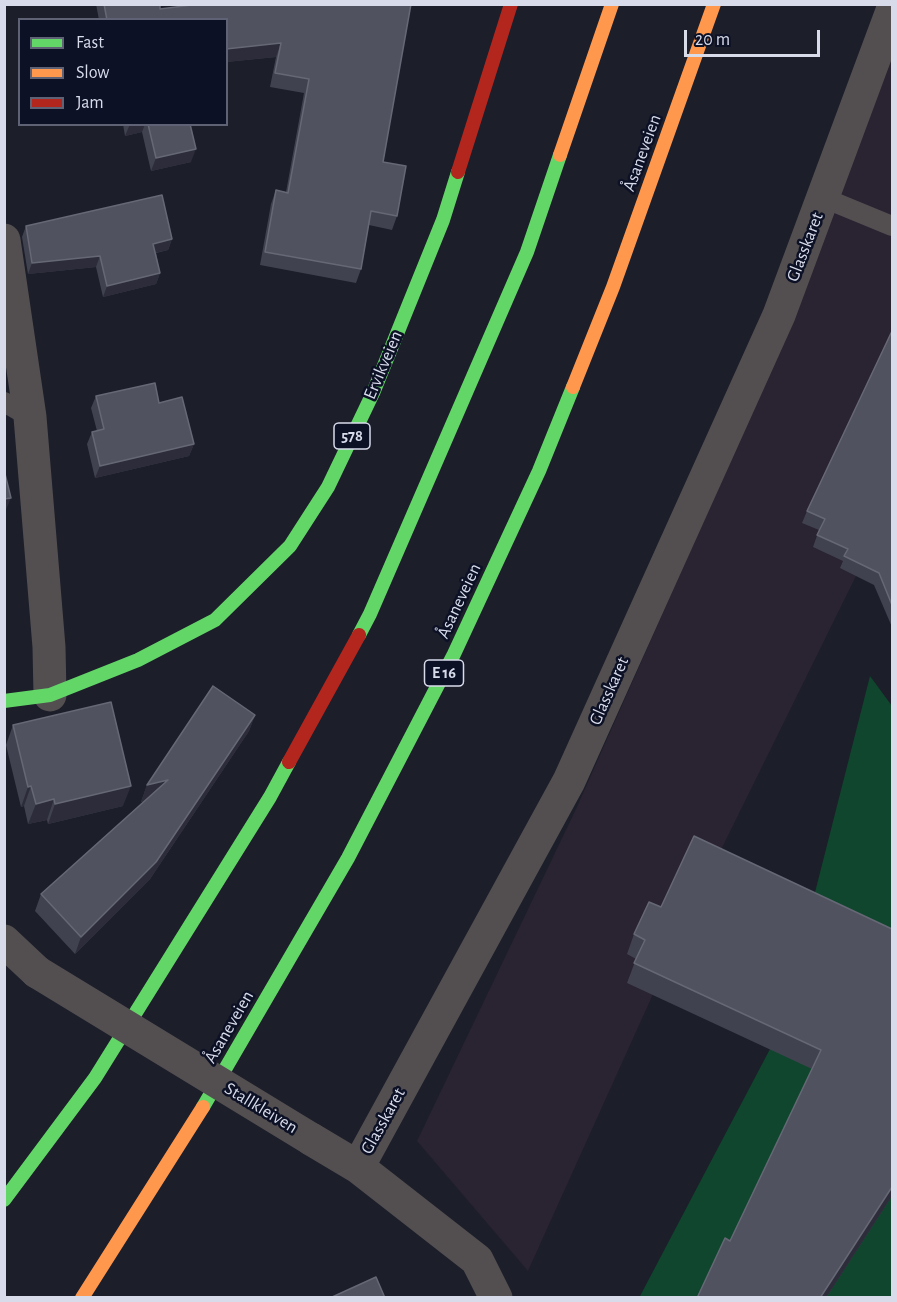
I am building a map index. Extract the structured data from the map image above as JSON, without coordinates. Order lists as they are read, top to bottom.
{
  "streets": {
    "main road": [
      "Åsaneveien",
      "Ervikveien",
      "578",
      "E 16"
    ],
    "street": ["Glasskaret", "Stallkleiven"]
  },
  "crossings": [
    ["Glasskaret", "Stallkleiven"]
  ],
  "legend": ["Fast", "Slow", "Jam"],
  "scale_bar": "20 m"
}
